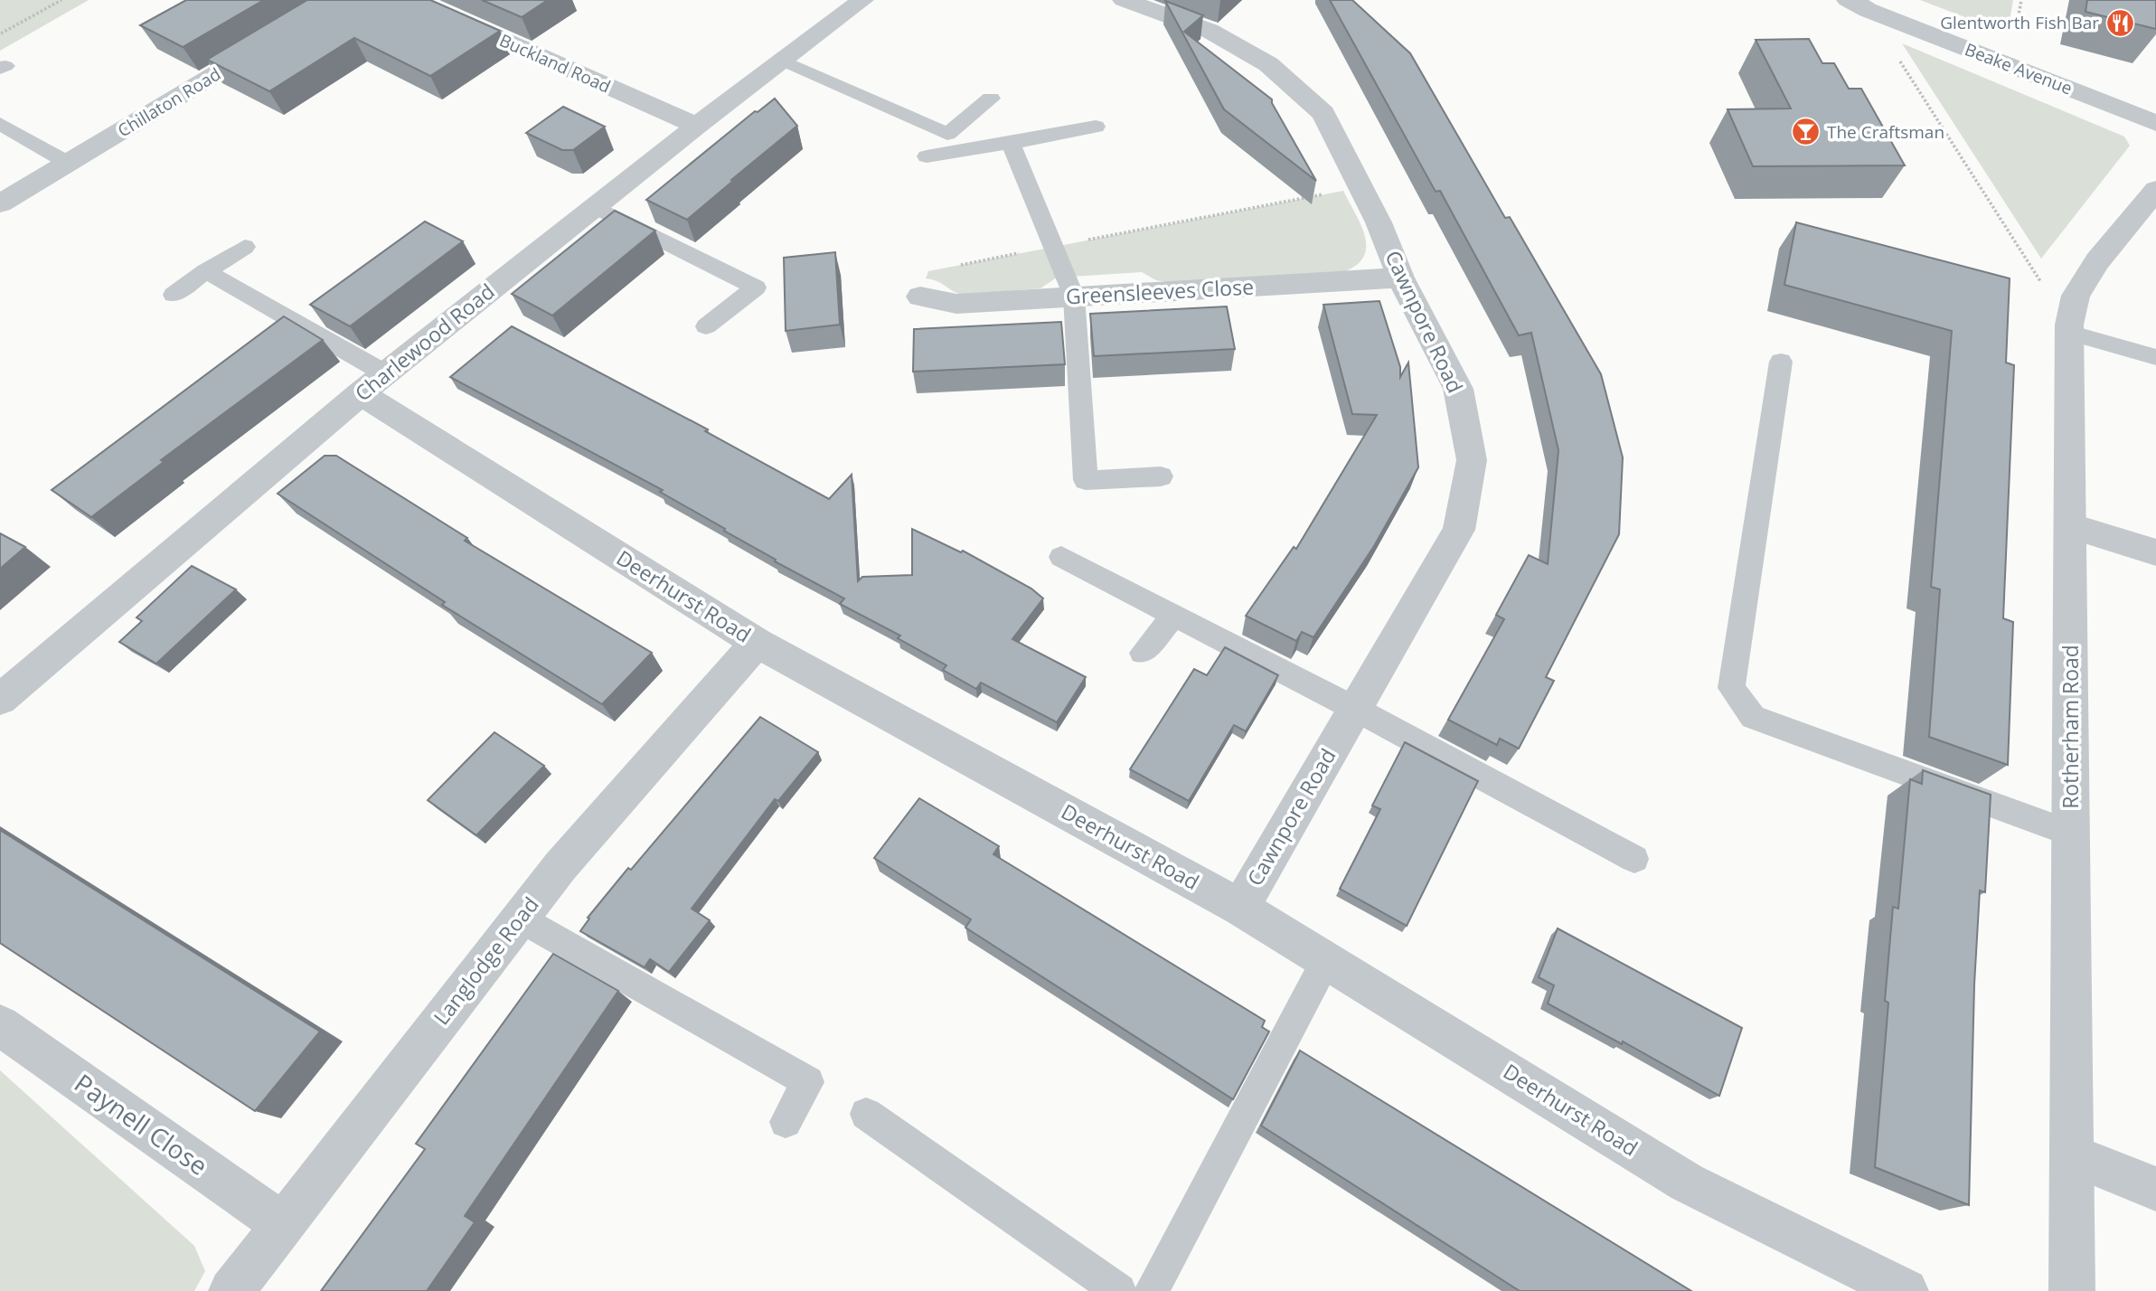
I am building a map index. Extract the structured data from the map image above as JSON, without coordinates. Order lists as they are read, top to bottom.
{
  "streets": {
    "street": [
      "Buckland Road",
      "Beake Avenue",
      "Chillaton Road",
      "Greensleeves Close",
      "Cawnpore Road",
      "Charlewood Road",
      "Deerhurst Road",
      "Rotherham Road",
      "Langlodge Road",
      "Paynell Close"
    ]
  },
  "crossings": [
    ["Buckland Road", "Charlewood Road"],
    ["Greensleeves Close", "Cawnpore Road"],
    ["Cawnpore Road", "Deerhurst Road"],
    ["Charlewood Road", "Deerhurst Road"],
    ["Deerhurst Road", "Langlodge Road"],
    ["Langlodge Road", "Paynell Close"]
  ],
  "places": {
    "restaurant": ["Glentworth Fish Bar"],
    "bar": ["The Craftsman"]
  }
}
